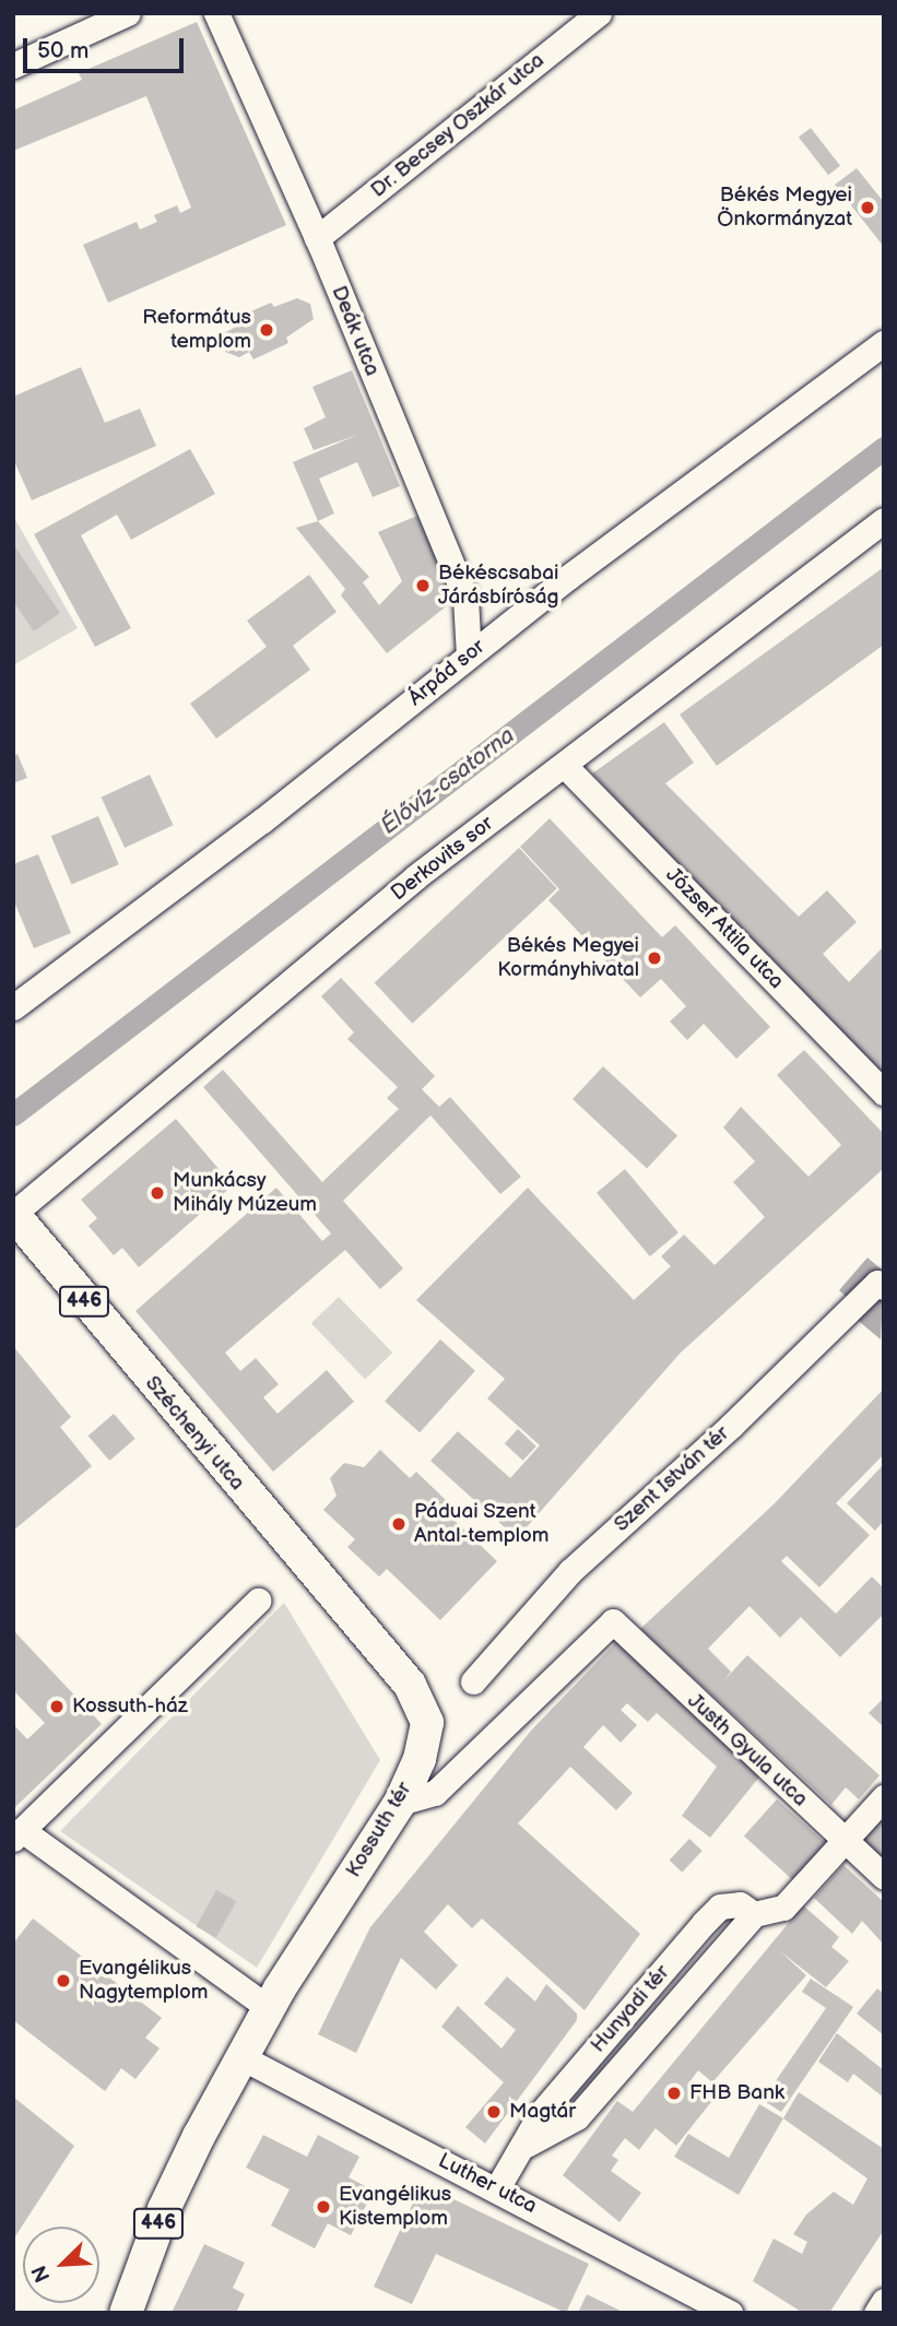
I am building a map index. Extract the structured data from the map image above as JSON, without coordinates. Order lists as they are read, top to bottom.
{
  "streets": {
    "main road": ["446", "Széchenyi utca", "Kossuth tér"],
    "street": [
      "Dr. Becsey Oszkár utca",
      "Deák utca",
      "Árpád sor",
      "Derkovits sor",
      "József Attila utca",
      "Szent István tér",
      "Justh Gyula utca",
      "Hunyadi tér",
      "Luther utca"
    ]
  },
  "crossings": [
    ["Dr. Becsey Oszkár utca", "Deák utca"],
    ["Deák utca", "Árpád sor"],
    ["Derkovits sor", "József Attila utca"],
    ["Derkovits sor", "Széchenyi utca"],
    ["446", "Kossuth tér"],
    ["446", "Luther utca"],
    ["Széchenyi utca", "Kossuth tér"],
    ["Justh Gyula utca", "Kossuth tér"],
    ["Justh Gyula utca", "Hunyadi tér"],
    ["Kossuth tér", "Luther utca"],
    ["Hunyadi tér", "Luther utca"]
  ],
  "water": ["Élővíz-csatorna"],
  "places": [
    "Békés Megyei Önkormányzat",
    "Református templom",
    "Békéscsabai Járásbíróság",
    "Békés Megyei Kormányhivatal",
    "Munkácsy Mihály Múzeum",
    "Páduai Szent Antal-templom",
    "Kossuth-ház",
    "Evangélikus Nagytemplom",
    "FHB Bank",
    "Magtár",
    "Evangélikus Kistemplom"
  ],
  "scale_bar": "50 m",
  "north": "bottom left"
}
